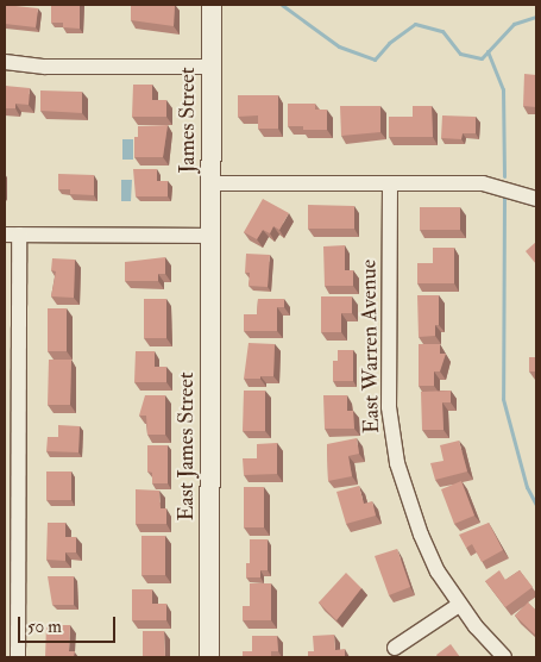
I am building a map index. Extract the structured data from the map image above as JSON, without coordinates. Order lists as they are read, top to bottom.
{
  "streets": {
    "street": ["James Street", "East Warren Avenue", "East James Street"]
  },
  "crossings": [
    ["James Street", "East James Street"]
  ],
  "scale_bar": "50 m"
}
